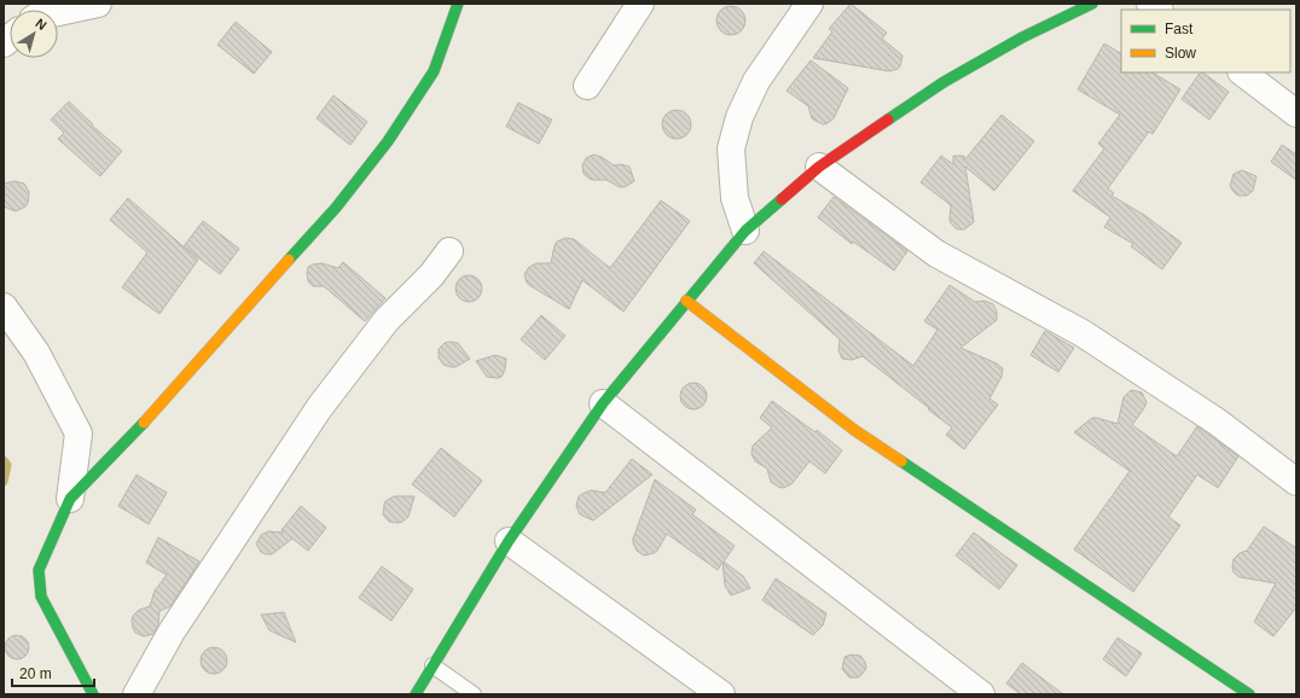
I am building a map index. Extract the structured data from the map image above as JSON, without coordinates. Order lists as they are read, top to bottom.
{
  "legend": ["Fast", "Slow"],
  "scale_bar": "20 m",
  "north": "top right"
}
